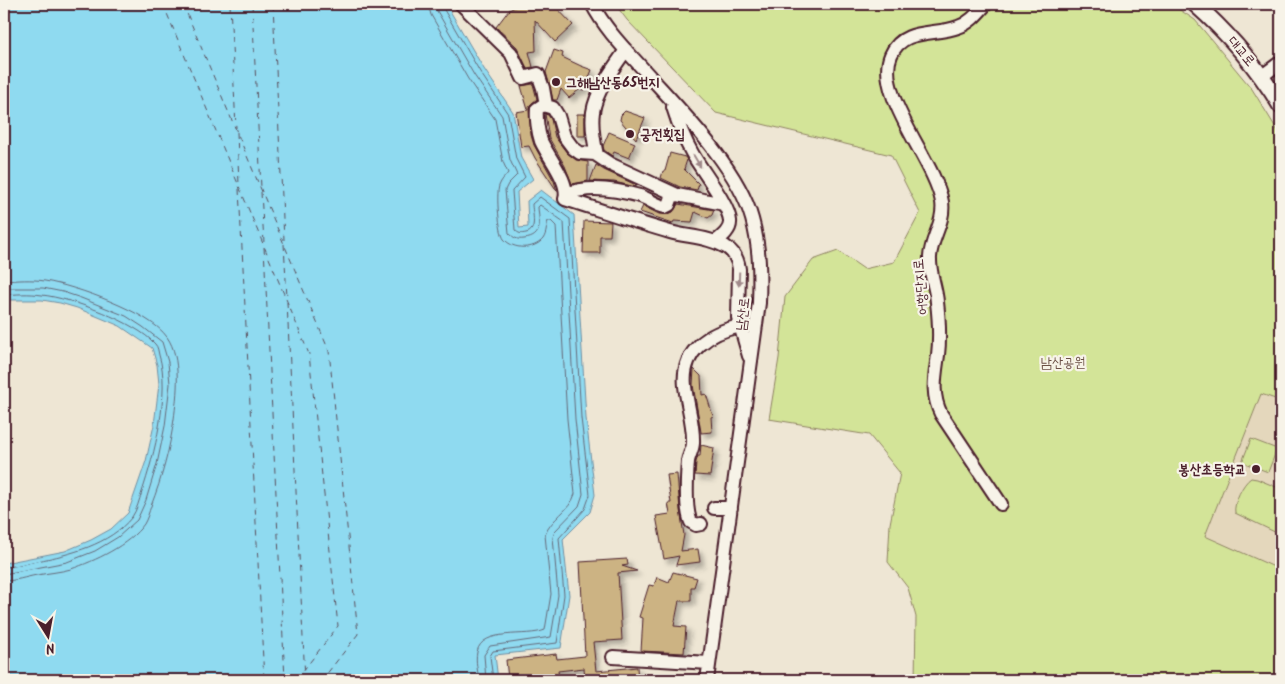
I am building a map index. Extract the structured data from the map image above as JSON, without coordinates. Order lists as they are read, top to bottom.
{
  "streets": {
    "main road": ["대교로"],
    "street": ["어항단지로", "남산로"]
  },
  "parks": ["남산공원"],
  "places": ["그해남산동65번지", "궁전횟집", "봉산초등학교"],
  "north": "bottom"
}
